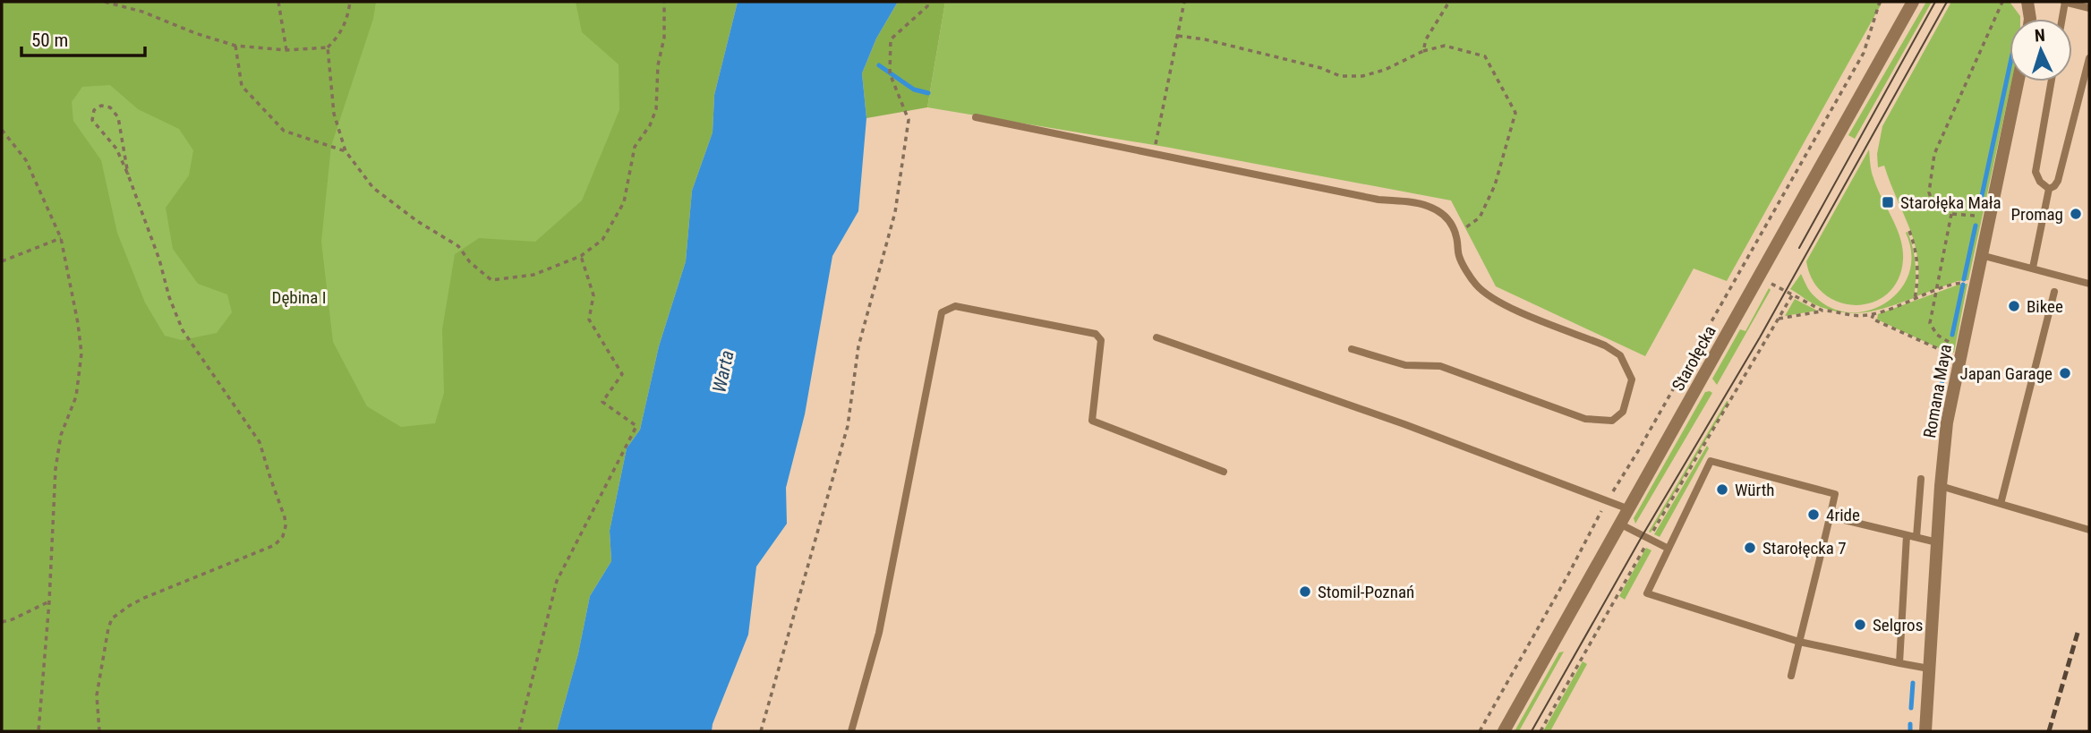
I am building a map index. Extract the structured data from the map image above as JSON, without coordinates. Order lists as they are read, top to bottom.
{
  "streets": {
    "street": ["Starołęcka", "Romana Maya"]
  },
  "water": ["Warta"],
  "parks": ["Dębina I"],
  "places": {
    "transit": ["Starołęka Mała"],
    "other": [
      "Promag",
      "Bikee",
      "Japan Garage",
      "Würth",
      "4ride",
      "Starołęcka 7",
      "Stomil-Poznań",
      "Selgros"
    ]
  },
  "scale_bar": "50 m",
  "north": "top"
}
